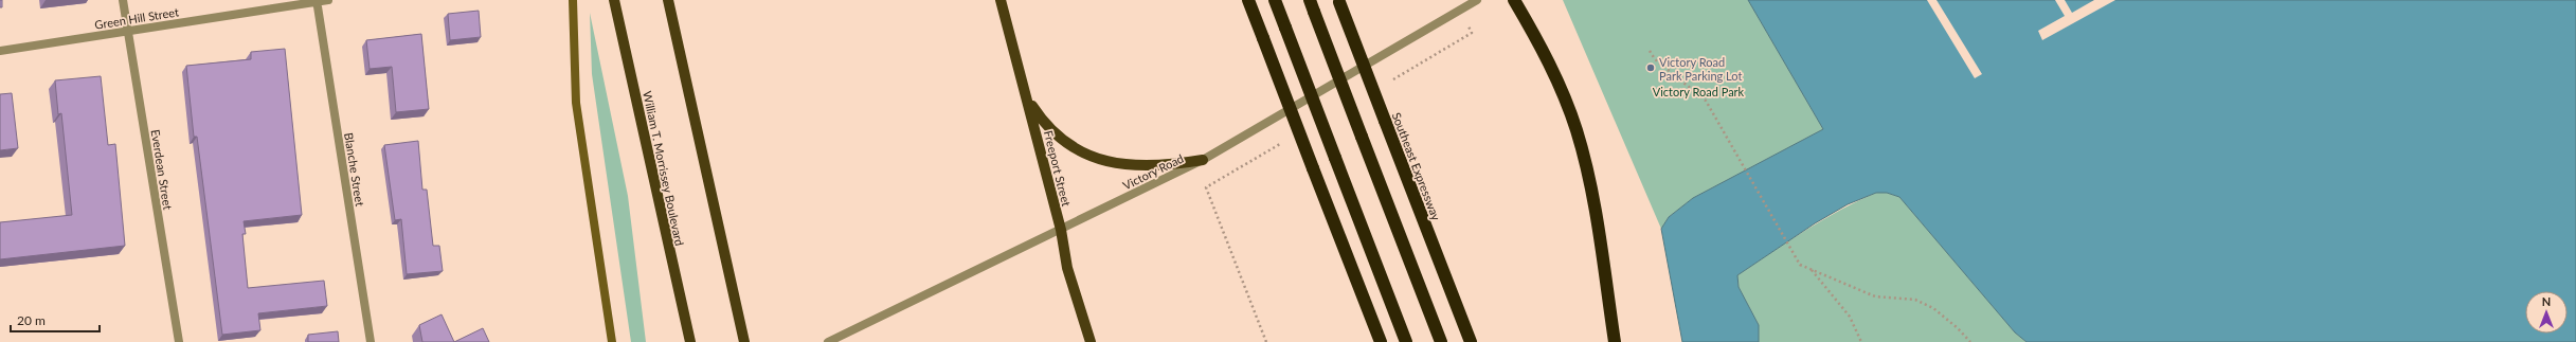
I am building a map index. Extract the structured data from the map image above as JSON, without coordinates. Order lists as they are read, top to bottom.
{
  "streets": {
    "highway": ["Southeast Expressway"],
    "main road": ["William T. Morrissey Boulevard", "Freeport Street"],
    "street": [
      "Green Hill Street",
      "Everdean Street",
      "Blanche Street",
      "Victory Road"
    ]
  },
  "crossings": [
    ["Green Hill Street", "Everdean Street"],
    ["Green Hill Street", "Blanche Street"],
    ["Freeport Street", "Victory Road"]
  ],
  "parks": ["Victory Road Park"],
  "places": ["Victory Road Park Parking Lot"],
  "scale_bar": "20 m",
  "north": "top"
}
